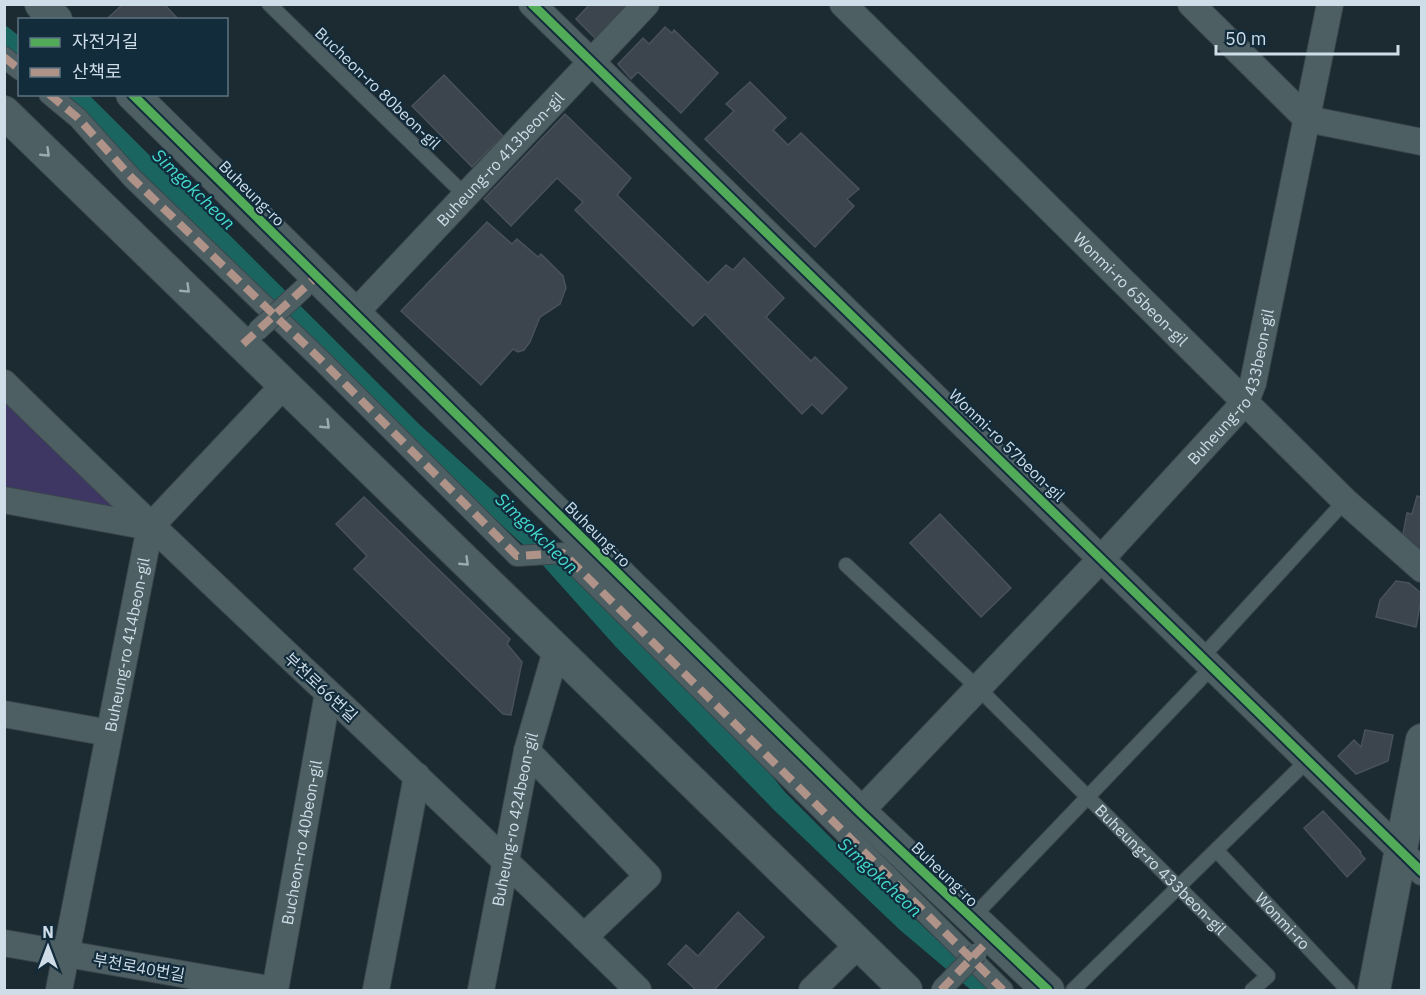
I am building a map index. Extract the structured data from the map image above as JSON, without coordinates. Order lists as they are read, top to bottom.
{
  "streets": {
    "street": [
      "Buheung-ro 413beon-gil",
      "Buheung-ro",
      "Wonmi-ro 65beon-gil",
      "Buheung-ro 433beon-gil",
      "Wonmi-ro 57beon-gil",
      "Buheung-ro 414beon-gil",
      "부천로66번길",
      "Buheung-ro 424beon-gil",
      "Bucheon-ro 40beon-gil",
      "부천로40번길"
    ],
    "lane": ["Bucheon-ro 80beon-gil", "Wonmi-ro"]
  },
  "crossings": [
    ["Bucheon-ro 80beon-gil", "Buheung-ro 413beon-gil"],
    ["Buheung-ro 413beon-gil", "Buheung-ro"],
    ["Buheung-ro 413beon-gil", "Wonmi-ro 57beon-gil"],
    ["Buheung-ro", "Buheung-ro 433beon-gil"],
    ["Wonmi-ro 65beon-gil", "Buheung-ro 433beon-gil"],
    ["Buheung-ro 433beon-gil", "Wonmi-ro 57beon-gil"],
    ["Buheung-ro 414beon-gil", "부천로66번길"],
    ["Buheung-ro 414beon-gil", "부천로40번길"],
    ["부천로66번길", "Buheung-ro 424beon-gil"],
    ["부천로66번길", "Bucheon-ro 40beon-gil"],
    ["Bucheon-ro 40beon-gil", "부천로40번길"]
  ],
  "water": ["Simgokcheon"],
  "legend": ["자전거길", "산책로"],
  "scale_bar": "50 m",
  "north": "top"
}
